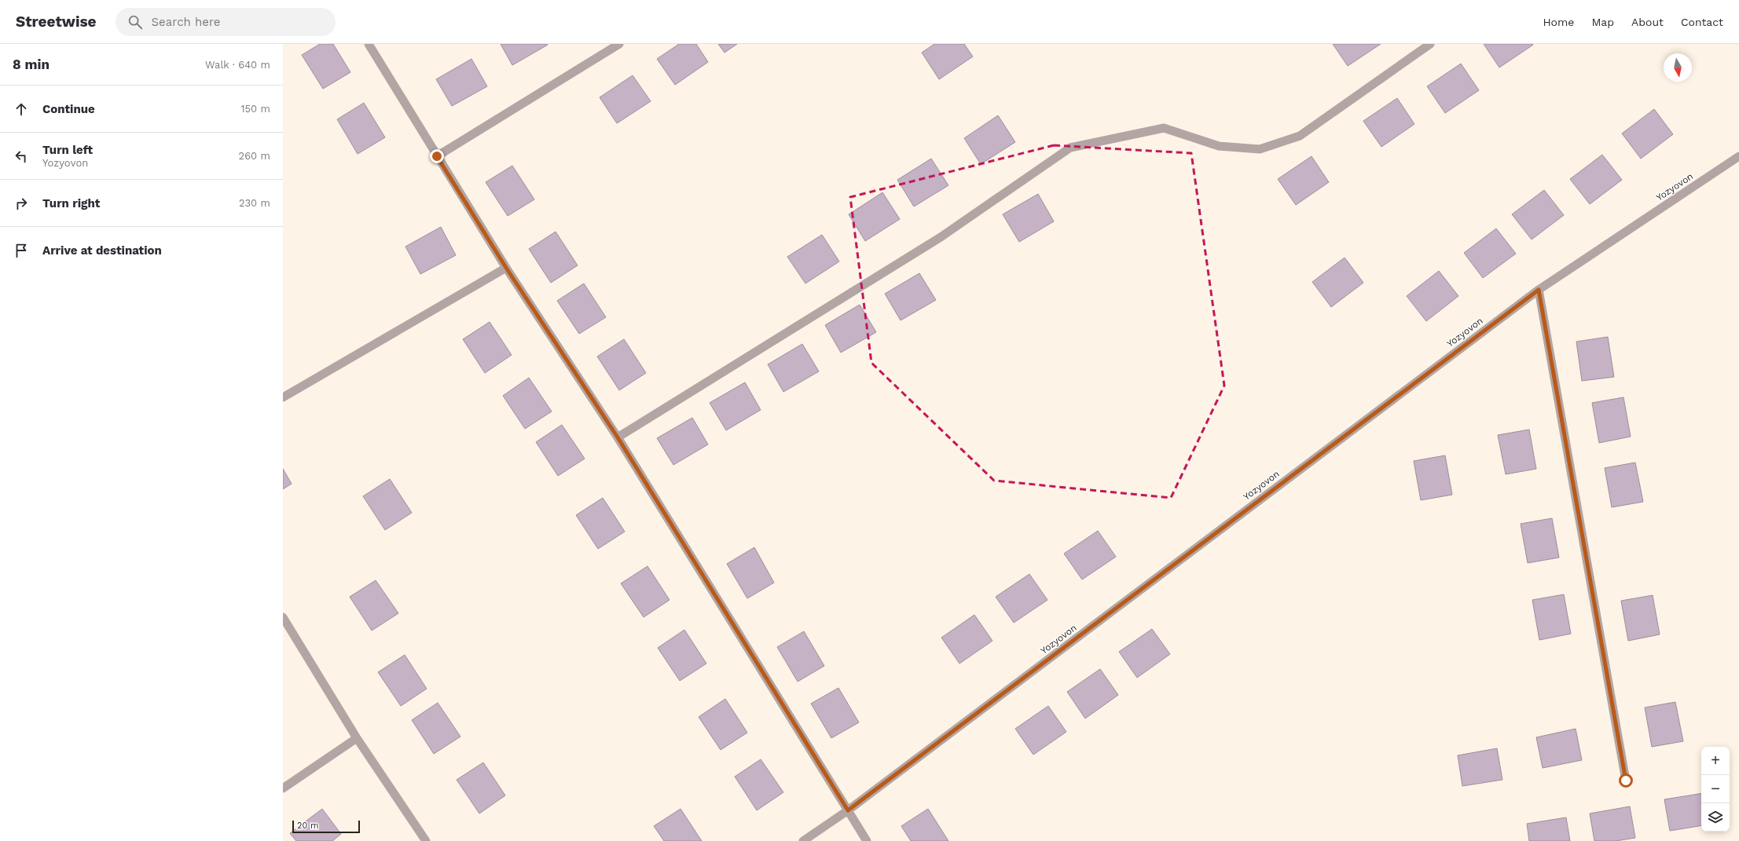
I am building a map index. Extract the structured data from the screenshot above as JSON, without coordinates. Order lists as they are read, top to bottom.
{
  "streets": {
    "street": ["Yozyovon"]
  },
  "scale_bar": "20 m",
  "north": "bottom",
  "page": {
    "header": "Streetwise",
    "search": "Search here",
    "nav": [
      "Home",
      "Map",
      "About",
      "Contact"
    ],
    "heading": ["8 min", "Walk · 640 m"],
    "list": [
      ["Continue", "150 m"],
      ["Turn left", "Yozyovon", "260 m"],
      ["Turn right", "230 m"],
      "Arrive at destination"
    ],
    "map_buttons": ["+", "−"],
    "scale": "20 m"
  }
}
